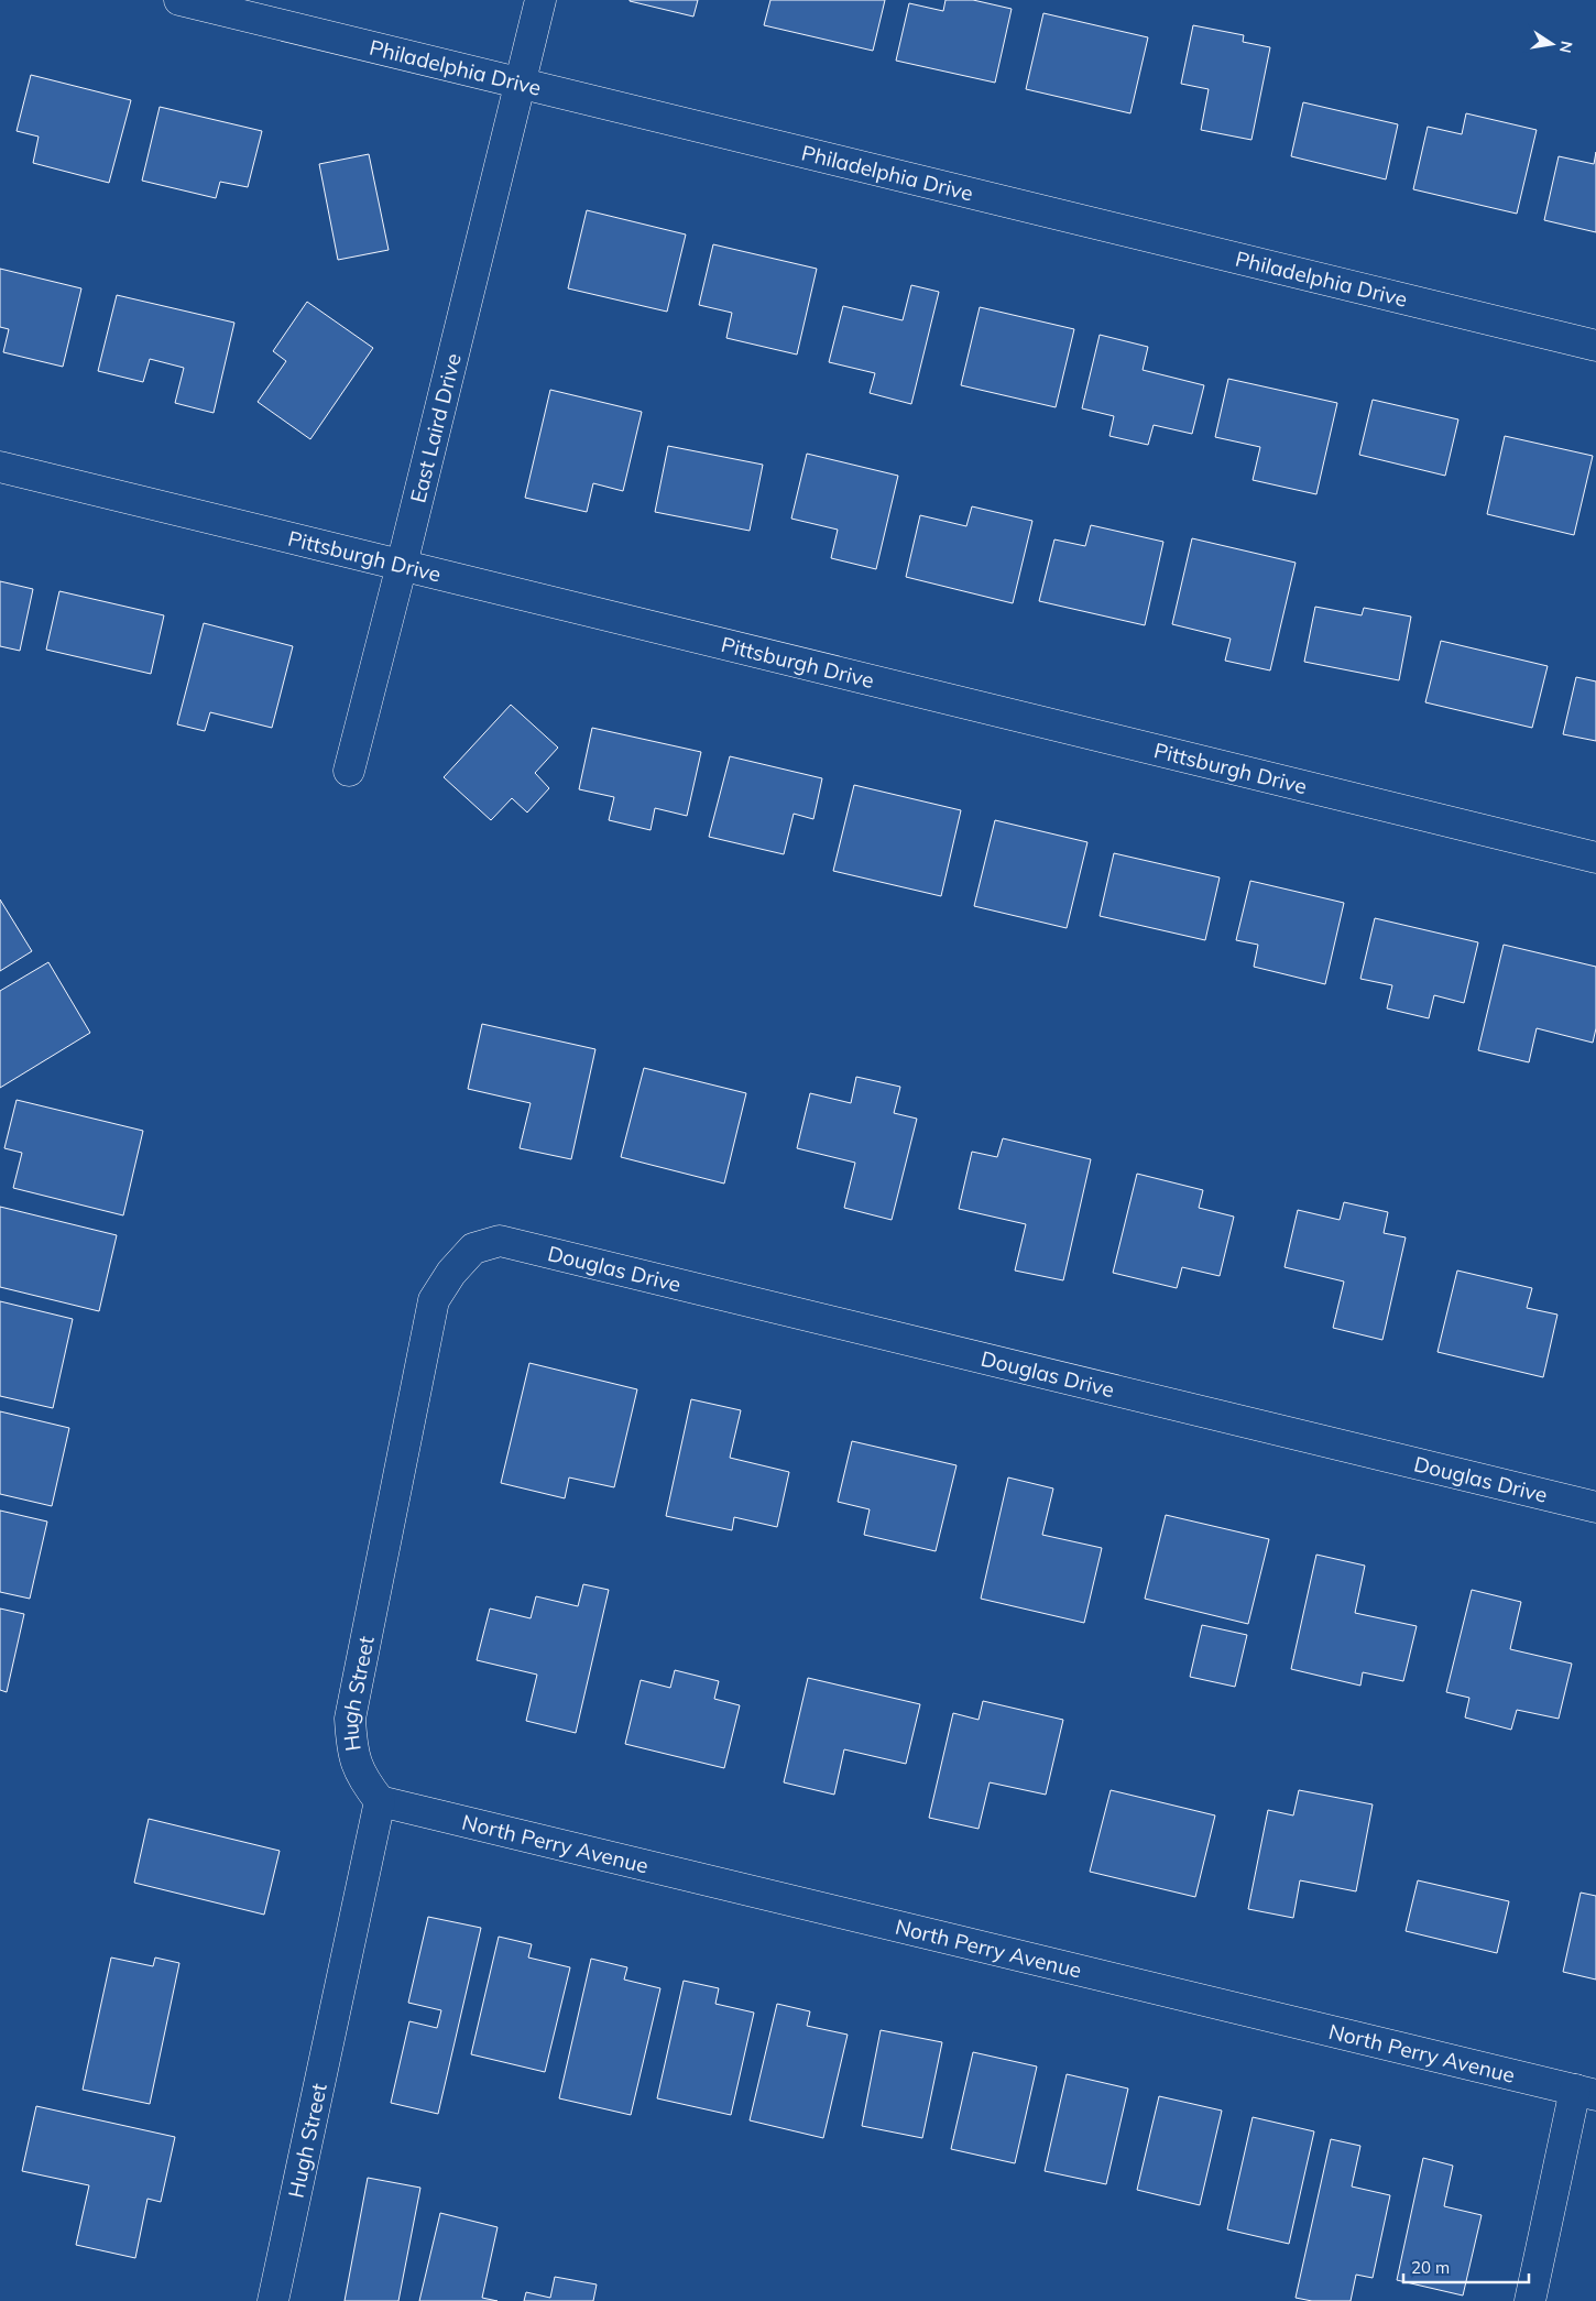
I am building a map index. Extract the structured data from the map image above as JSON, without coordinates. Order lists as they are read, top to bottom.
{
  "streets": {
    "street": [
      "Philadelphia Drive",
      "East Laird Drive",
      "Pittsburgh Drive",
      "Douglas Drive",
      "Hugh Street",
      "North Perry Avenue"
    ]
  },
  "crossings": [
    ["Philadelphia Drive", "East Laird Drive"],
    ["East Laird Drive", "Pittsburgh Drive"],
    ["Douglas Drive", "Hugh Street"],
    ["Hugh Street", "North Perry Avenue"]
  ],
  "scale_bar": "20 m",
  "north": "right"
}
